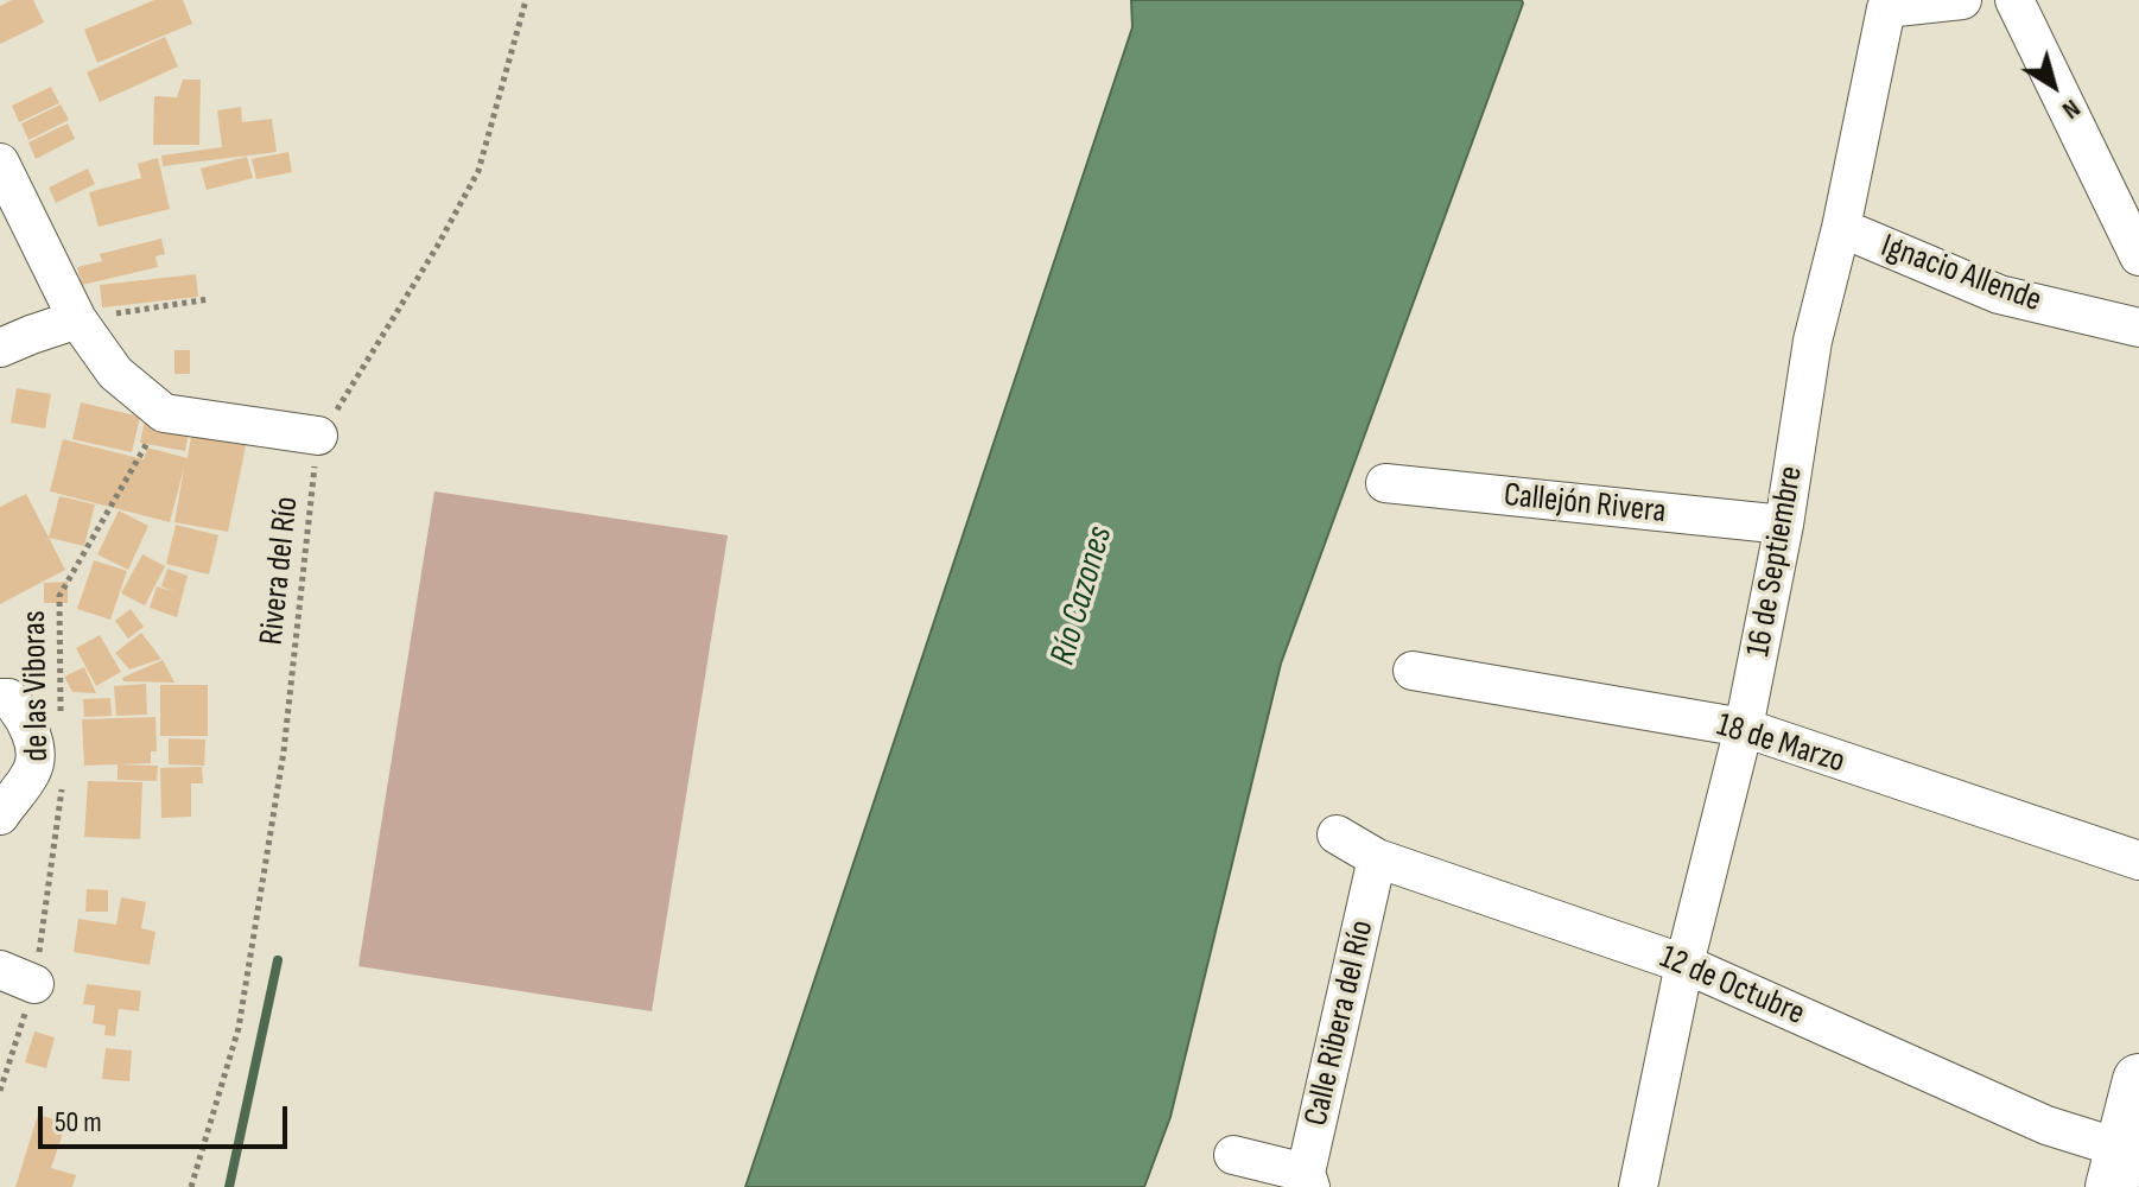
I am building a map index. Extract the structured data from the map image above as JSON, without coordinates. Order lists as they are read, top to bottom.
{
  "streets": {
    "street": [
      "Ignacio Allende",
      "Callejón Rivera",
      "16 de Septiembre",
      "18 de Marzo",
      "12 de Octubre",
      "Calle Ribera del Río"
    ],
    "path": ["Rivera del Río", "de las Viboras"]
  },
  "crossings": [
    ["Ignacio Allende", "16 de Septiembre"],
    ["Callejón Rivera", "16 de Septiembre"],
    ["16 de Septiembre", "18 de Marzo"],
    ["16 de Septiembre", "12 de Octubre"],
    ["12 de Octubre", "Calle Ribera del Río"]
  ],
  "water": ["Río Cazones"],
  "scale_bar": "50 m",
  "north": "bottom right"
}
